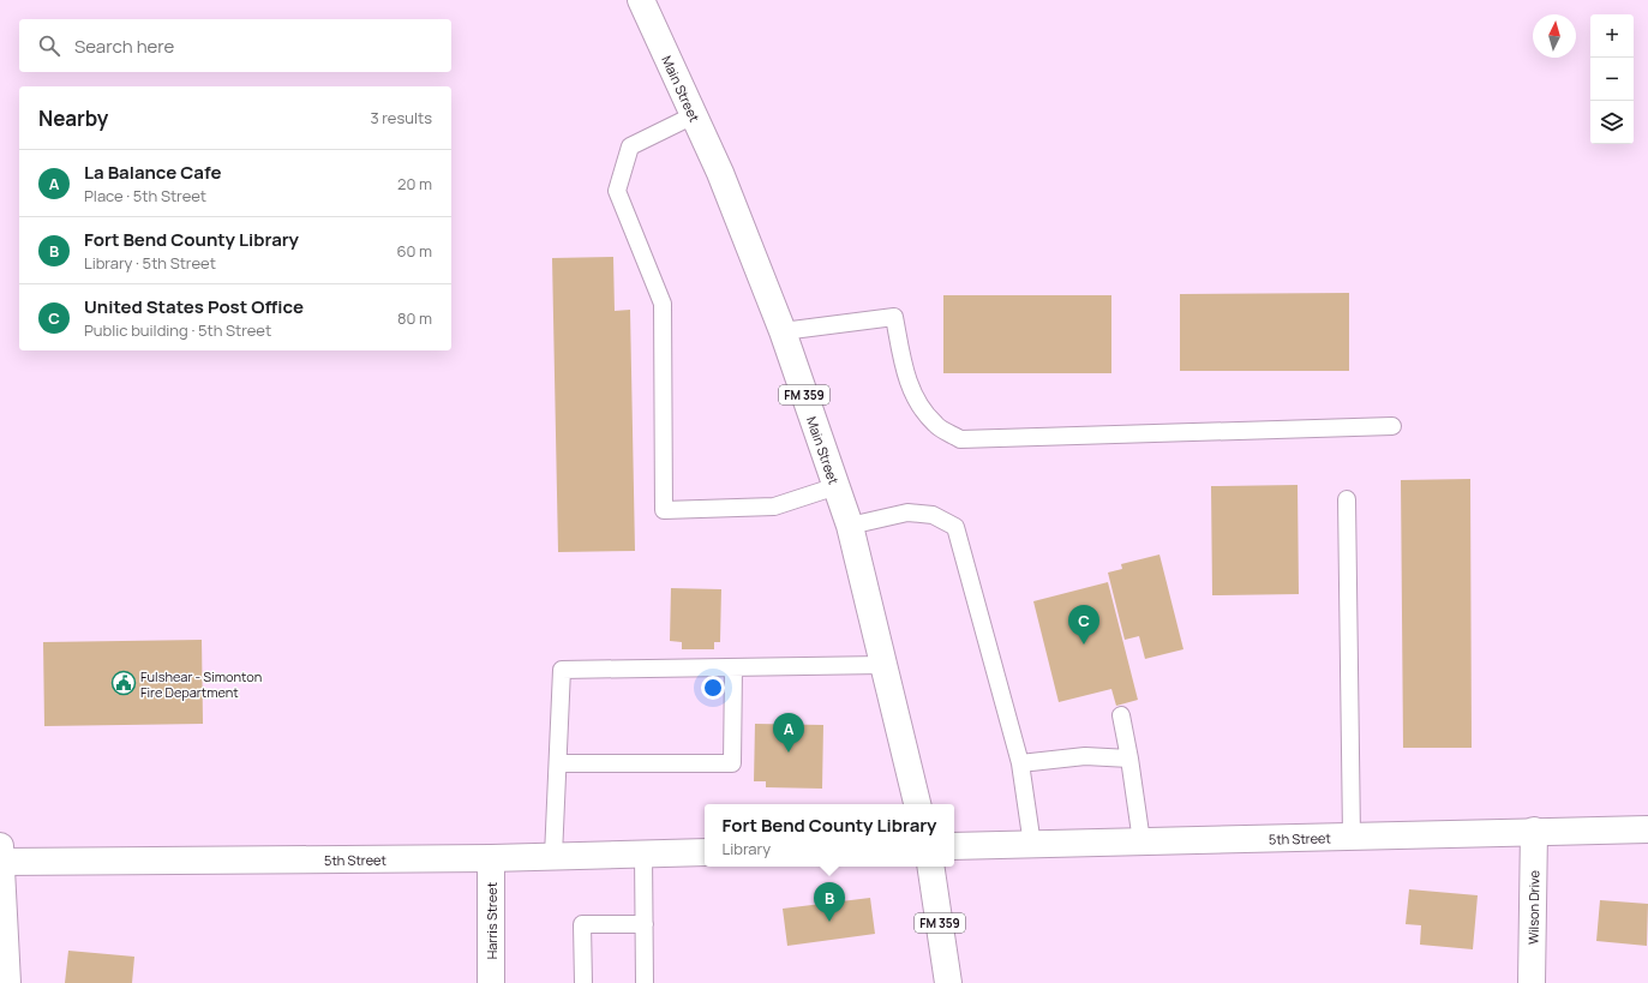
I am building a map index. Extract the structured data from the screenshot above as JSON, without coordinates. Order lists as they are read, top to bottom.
{
  "streets": {
    "street": [
      "Main Street",
      "FM 359",
      "5th Street",
      "Wilson Drive",
      "Harris Street"
    ]
  },
  "crossings": [
    ["5th Street", "Wilson Drive"],
    ["5th Street", "Harris Street"]
  ],
  "places": {
    "public building": ["Fulshear - Simonton Fire Department"]
  },
  "north": "top",
  "page": {
    "map_buttons": ["+", "−"],
    "search": "Search here",
    "heading": ["Nearby", "3 results"],
    "list": [
      {
        "mark": "A",
        "name": "La Balance Cafe",
        "note": "Place · 5th Street",
        "value": "20 m"
      },
      {
        "mark": "B",
        "name": "Fort Bend County Library",
        "note": "Library · 5th Street",
        "value": "60 m"
      },
      {
        "mark": "C",
        "name": "United States Post Office",
        "note": "Public building · 5th Street",
        "value": "80 m"
      }
    ],
    "pins": ["C", "A", "B"],
    "popup": ["Fort Bend County Library", "Library"]
  }
}
